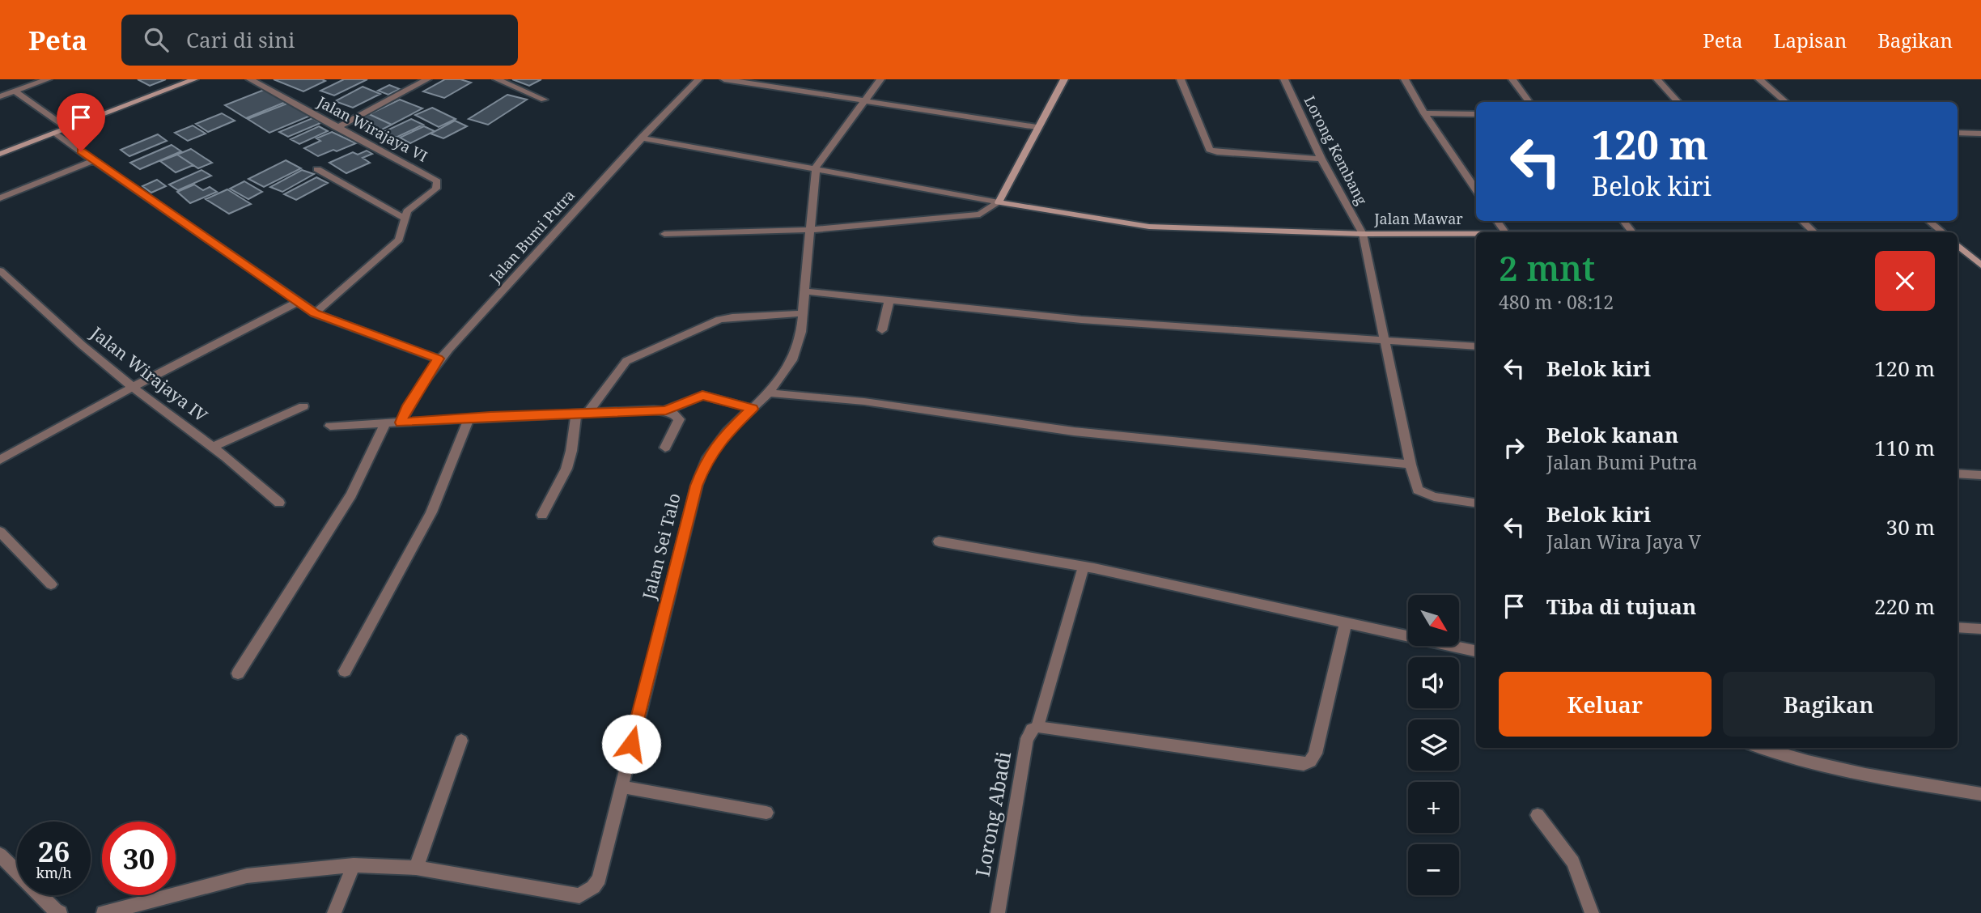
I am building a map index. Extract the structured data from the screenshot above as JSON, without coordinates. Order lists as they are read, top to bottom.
{
  "streets": {
    "street": [
      "Jalan Wirajaya VI",
      "Lorong Kembang",
      "Jalan Mawar",
      "Jalan Bumi Putra",
      "Jalan Wirajaya IV",
      "Jalan Sei Talo",
      "Lorong Abadi"
    ]
  },
  "crossings": [
    ["Lorong Kembang", "Jalan Mawar"]
  ],
  "north": "bottom right",
  "page": {
    "header": "Peta",
    "search": "Cari di sini",
    "nav": ["Peta", "Lapisan", "Bagikan"],
    "turn": ["120 m", "Belok kiri"],
    "heading": ["2 mnt", "480 m · 08:12"],
    "list": [
      {
        "name": "Belok kiri",
        "value": "120 m"
      },
      {
        "name": "Belok kanan",
        "note": "Jalan Bumi Putra",
        "value": "110 m"
      },
      {
        "name": "Belok kiri",
        "note": "Jalan Wira Jaya V",
        "value": "30 m"
      },
      {
        "name": "Tiba di tujuan",
        "value": "220 m"
      }
    ],
    "map_buttons": ["+", "−"],
    "buttons": ["Keluar", "Bagikan"],
    "speed": "26 km/h",
    "limit": "30"
  }
}
